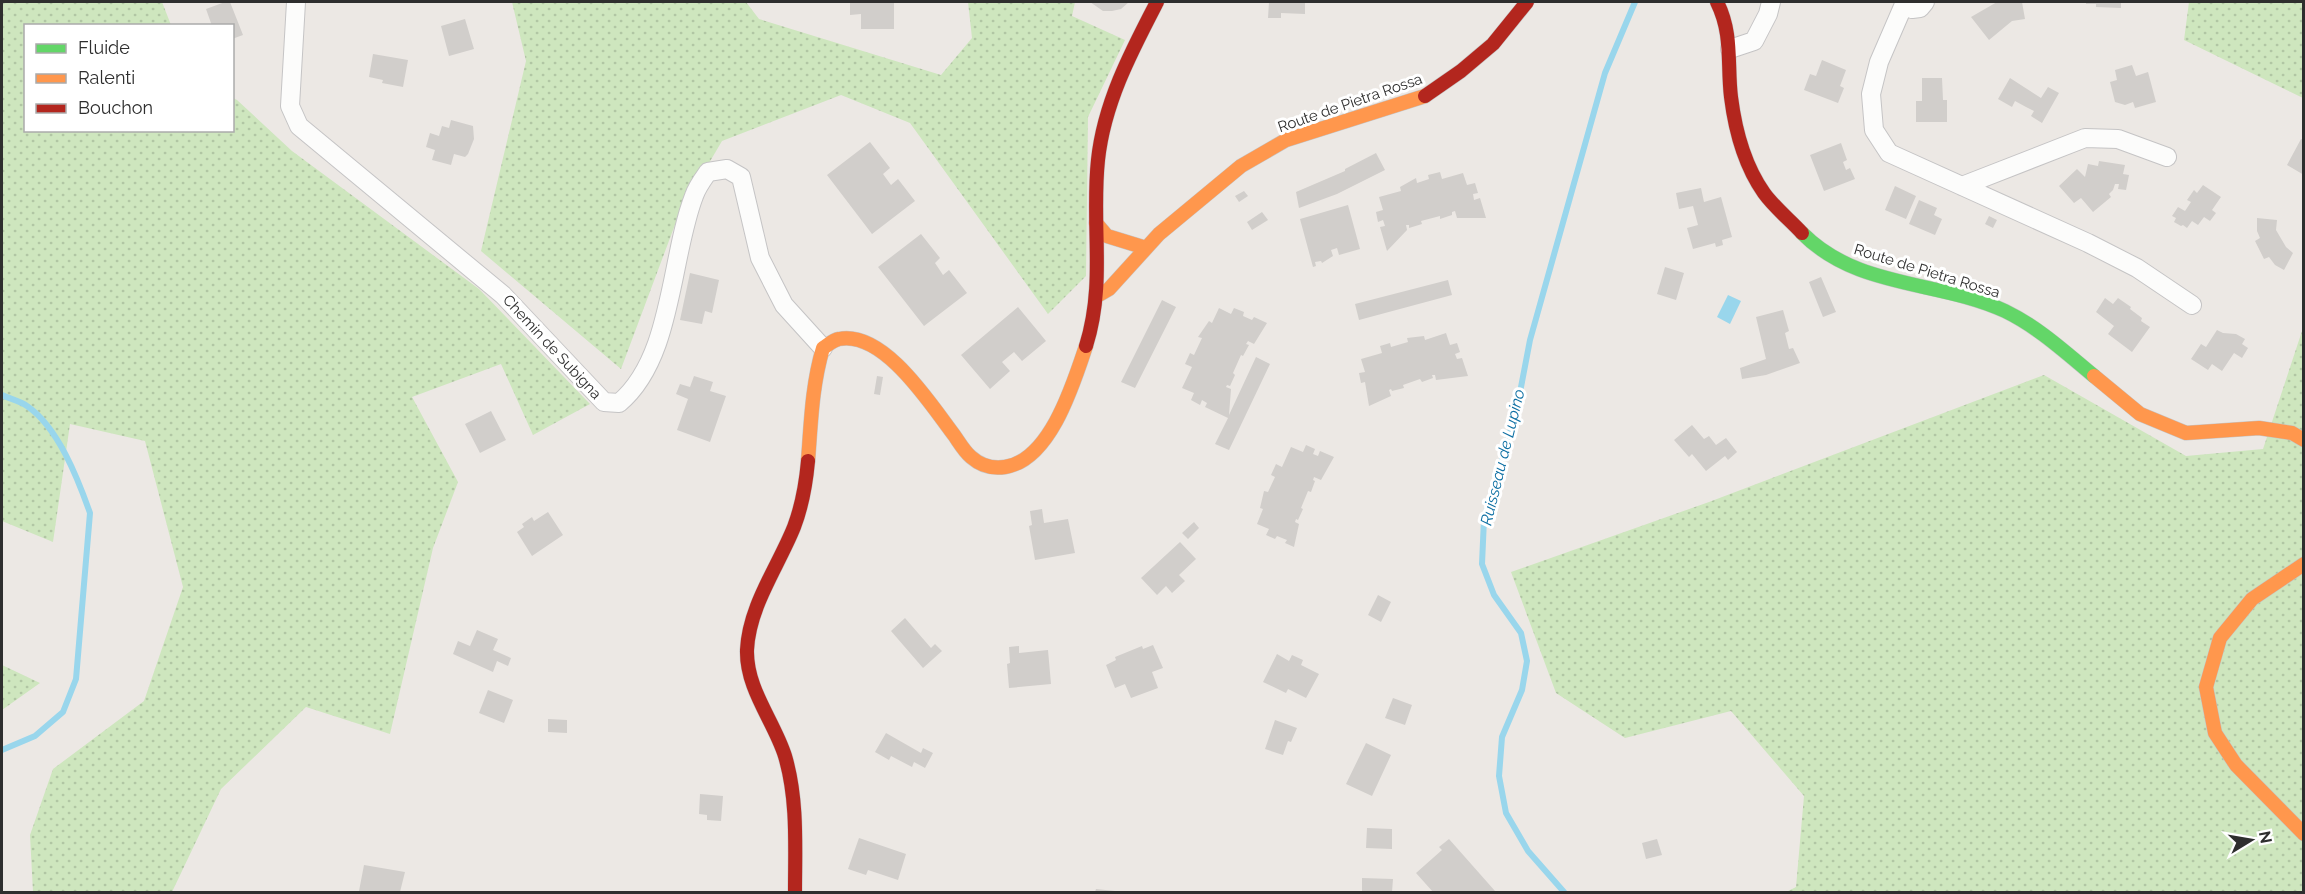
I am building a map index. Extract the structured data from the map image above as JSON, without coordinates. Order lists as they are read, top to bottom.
{
  "streets": {
    "street": ["Route de Pietra Rossa", "Chemin de Subigna"]
  },
  "water": ["Ruisseau de Lupino"],
  "legend": ["Fluide", "Ralenti", "Bouchon"],
  "north": "right"
}
